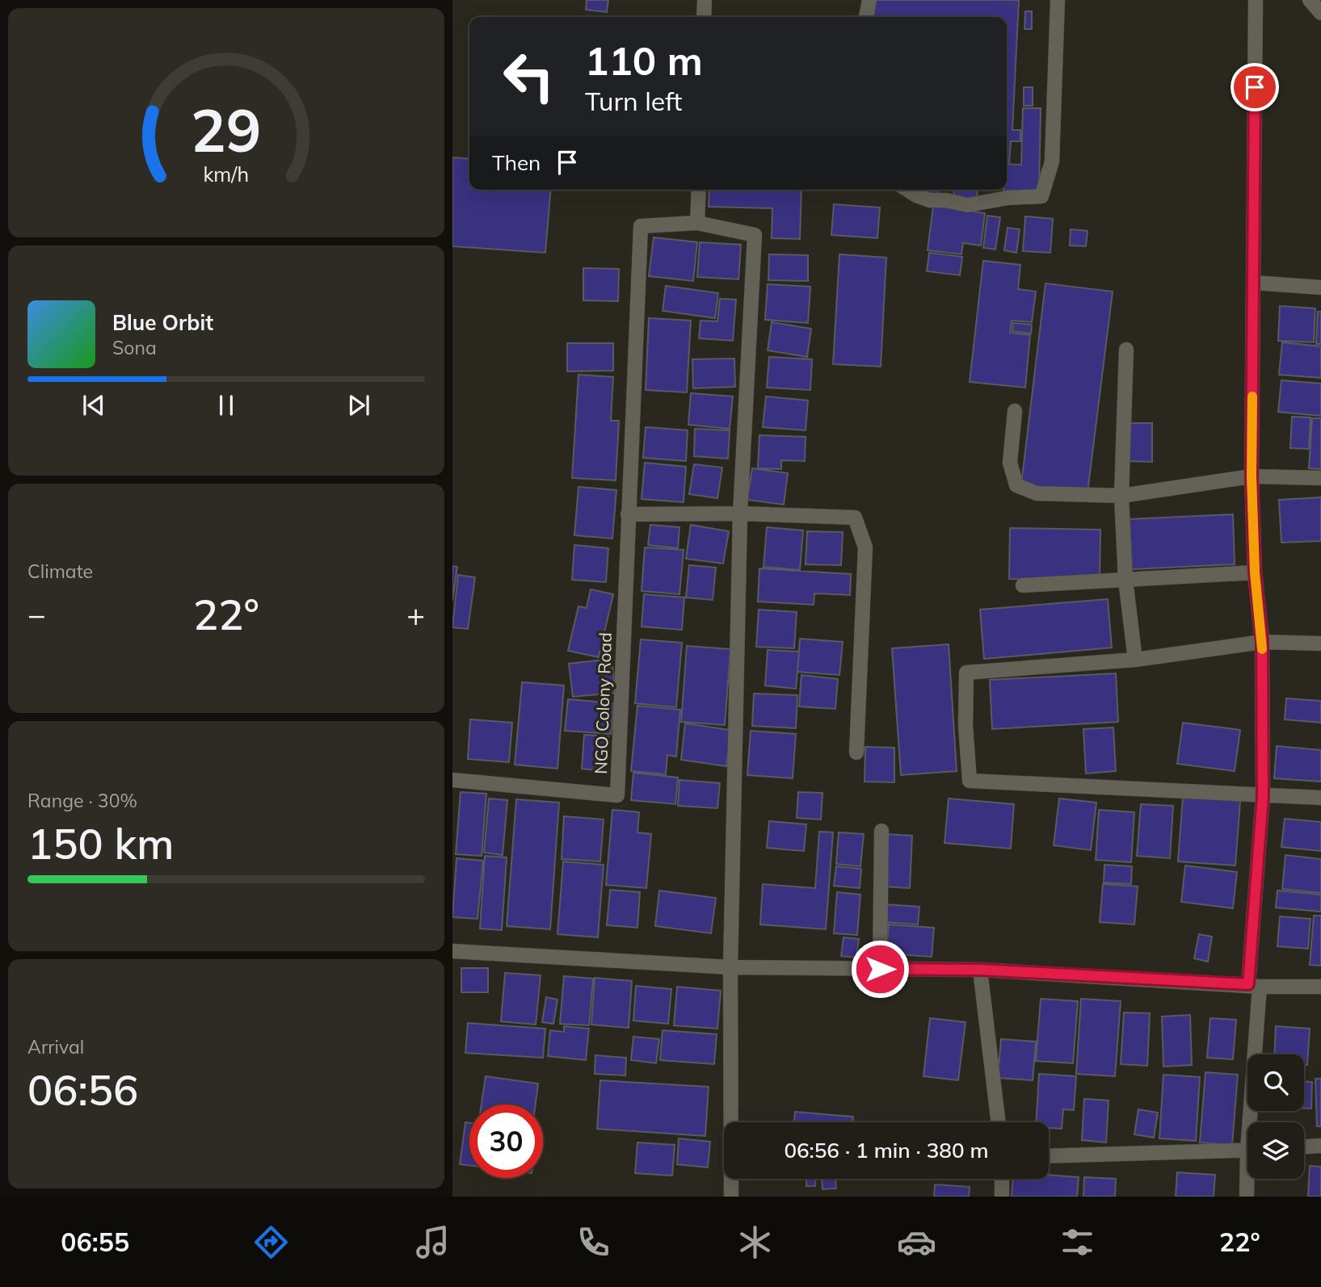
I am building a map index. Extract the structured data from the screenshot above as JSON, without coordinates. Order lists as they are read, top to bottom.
{
  "streets": {
    "street": ["NGO Colony Road"]
  },
  "page": {
    "turn": ["110 m", "Turn left"],
    "then": "Then",
    "song": ["Blue Orbit", "Sona"],
    "tile": [
      "Climate",
      ["Range · 30%", "150 km"],
      ["Arrival", "06:56"]
    ],
    "heat": ["−", "22°", "+"],
    "limit": "30",
    "trip": "06:56 · 1 min · 380 m",
    "tabs": ["06:55", "22°"],
    "gauge": ["29", "km/h"]
  }
}
